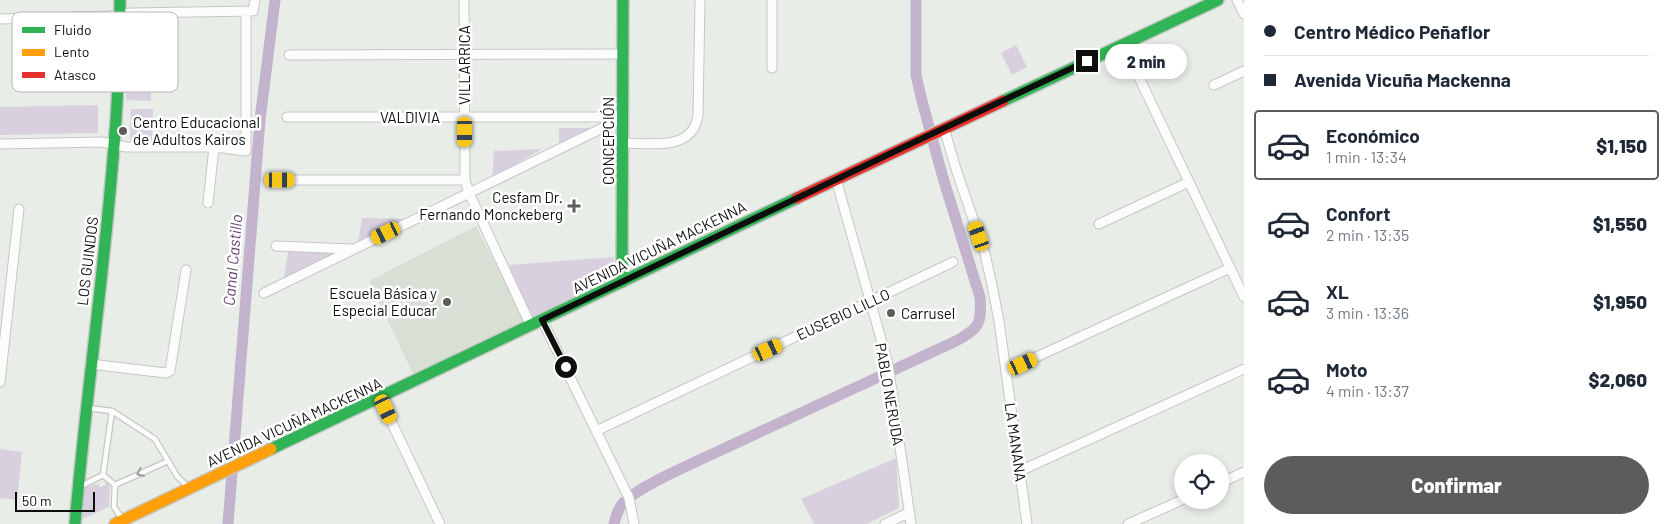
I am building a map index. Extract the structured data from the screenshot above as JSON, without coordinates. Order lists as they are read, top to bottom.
{
  "streets": {
    "main road": ["CONCEPCIÓN", "AVENIDA VICUÑA MACKENNA", "LOS GUINDOS"],
    "street": [
      "VILLARRICA",
      "VALDIVIA",
      "EUSEBIO LILLO",
      "PABLO NERUDA",
      "LA MANANA"
    ]
  },
  "crossings": [
    ["VILLARRICA", "VALDIVIA"],
    ["VILLARRICA", "AVENIDA VICUÑA MACKENNA"],
    ["VALDIVIA", "CONCEPCIÓN"],
    ["CONCEPCIÓN", "AVENIDA VICUÑA MACKENNA"],
    ["AVENIDA VICUÑA MACKENNA", "PABLO NERUDA"],
    ["AVENIDA VICUÑA MACKENNA", "LA MANANA"],
    ["EUSEBIO LILLO", "PABLO NERUDA"]
  ],
  "water": ["Canal Castillo"],
  "places": {
    "other": ["Centro Educacional de Adultos Kairos", "Escuela Básica y Especial Educar", "Carrusel"],
    "health": ["Cesfam Dr. Fernando Monckeberg"]
  },
  "legend": ["Fluido", "Lento", "Atasco"],
  "scale_bar": "50 m",
  "page": {
    "banner": ["Centro Médico Peñaflor", "Avenida Vicuña Mackenna"],
    "bubble": "2 min",
    "list": [
      {
        "name": "Económico",
        "note": "1 min · 13:34",
        "value": "$1,150"
      },
      {
        "name": "Confort",
        "note": "2 min · 13:35",
        "value": "$1,550"
      },
      {
        "name": "XL",
        "note": "3 min · 13:36",
        "value": "$1,950"
      },
      {
        "name": "Moto",
        "note": "4 min · 13:37",
        "value": "$2,060"
      }
    ],
    "buttons": "Confirmar",
    "scale": "50 m"
  }
}
